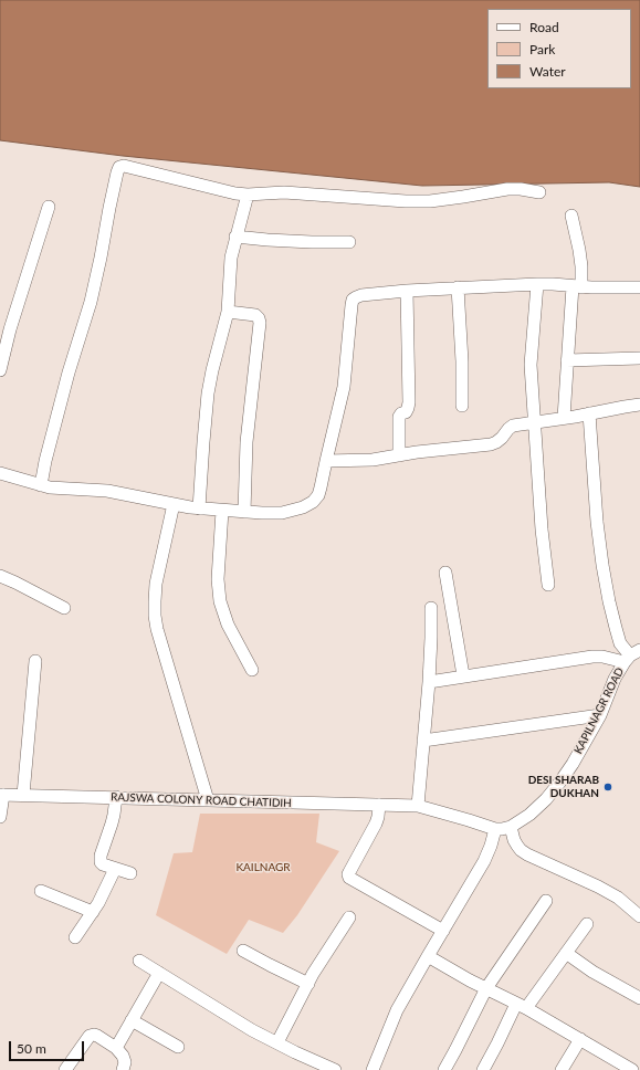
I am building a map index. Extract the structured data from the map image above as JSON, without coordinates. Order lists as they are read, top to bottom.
{
  "streets": {
    "street": ["KAPILNAGR ROAD", "RAJSWA COLONY ROAD CHATIDIH"]
  },
  "crossings": [
    ["KAPILNAGR ROAD", "RAJSWA COLONY ROAD CHATIDIH"]
  ],
  "parks": ["KAILNAGR"],
  "places": ["DESI SHARAB DUKHAN"],
  "legend": ["Road", "Park", "Water"],
  "scale_bar": "50 m"
}
